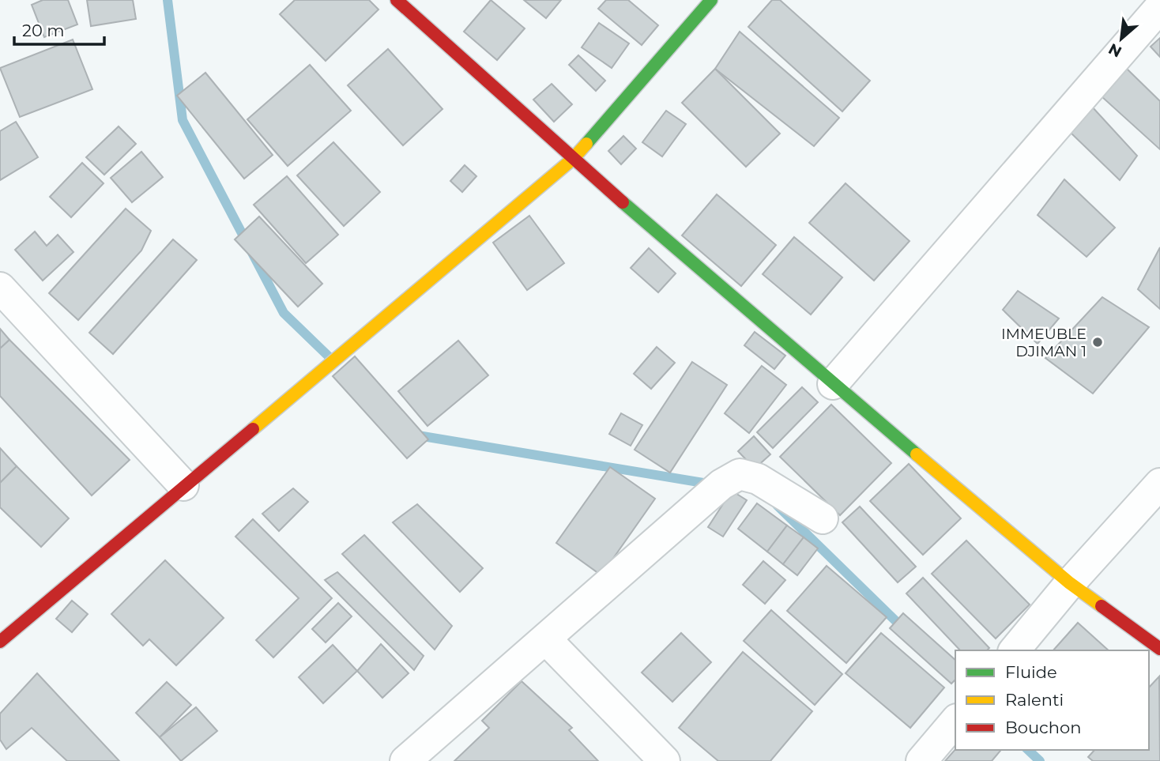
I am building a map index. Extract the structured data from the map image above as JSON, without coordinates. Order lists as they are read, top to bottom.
{
  "places": ["IMMEUBLE DJIMAN 1"],
  "legend": ["Fluide", "Ralenti", "Bouchon"],
  "scale_bar": "20 m",
  "north": "bottom left"
}
